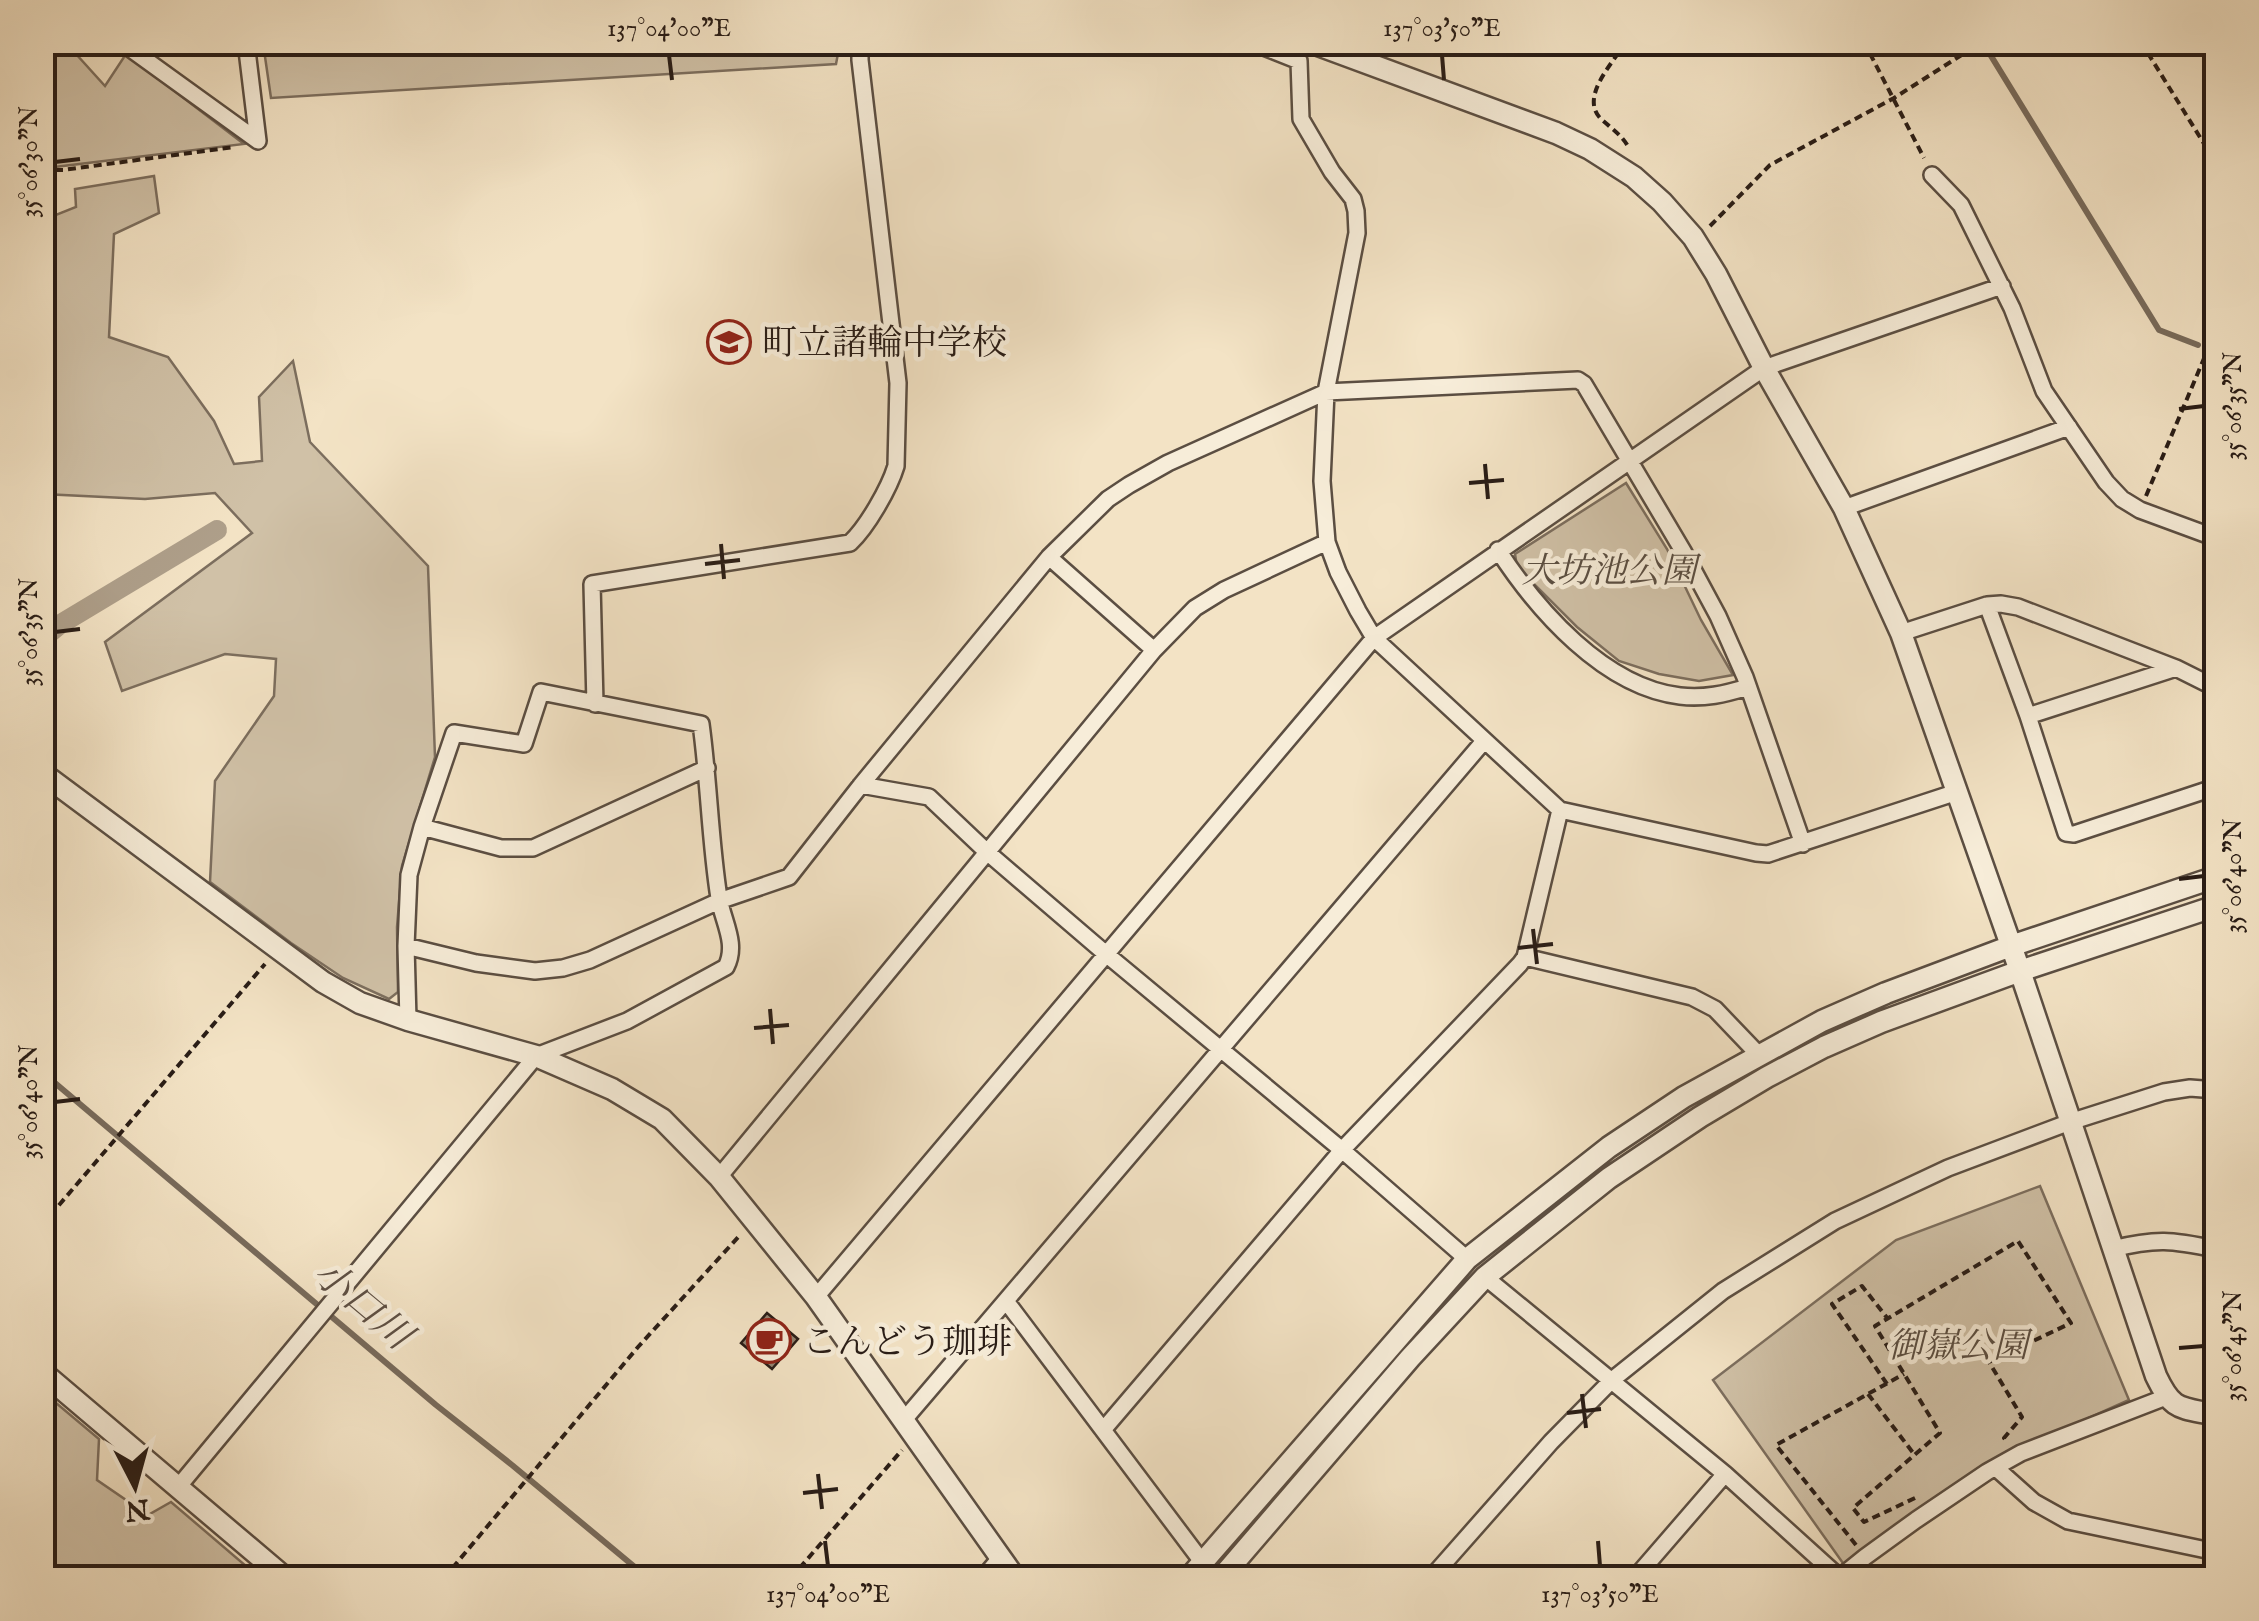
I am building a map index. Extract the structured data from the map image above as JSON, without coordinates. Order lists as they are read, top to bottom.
{
  "water": ["小口川"],
  "parks": ["大坊池公園", "御嶽公園"],
  "places": {
    "school or university": ["町立諸輪中学校"],
    "cafe": ["こんどう珈琲"]
  },
  "north": "bottom",
  "coordinates": [
    "137°04'00\"E",
    "137°03'50\"E",
    "35°06'30\"N",
    "35°06'35\"N",
    "35°06'40\"N",
    "35°06'45\"N"
  ]
}
